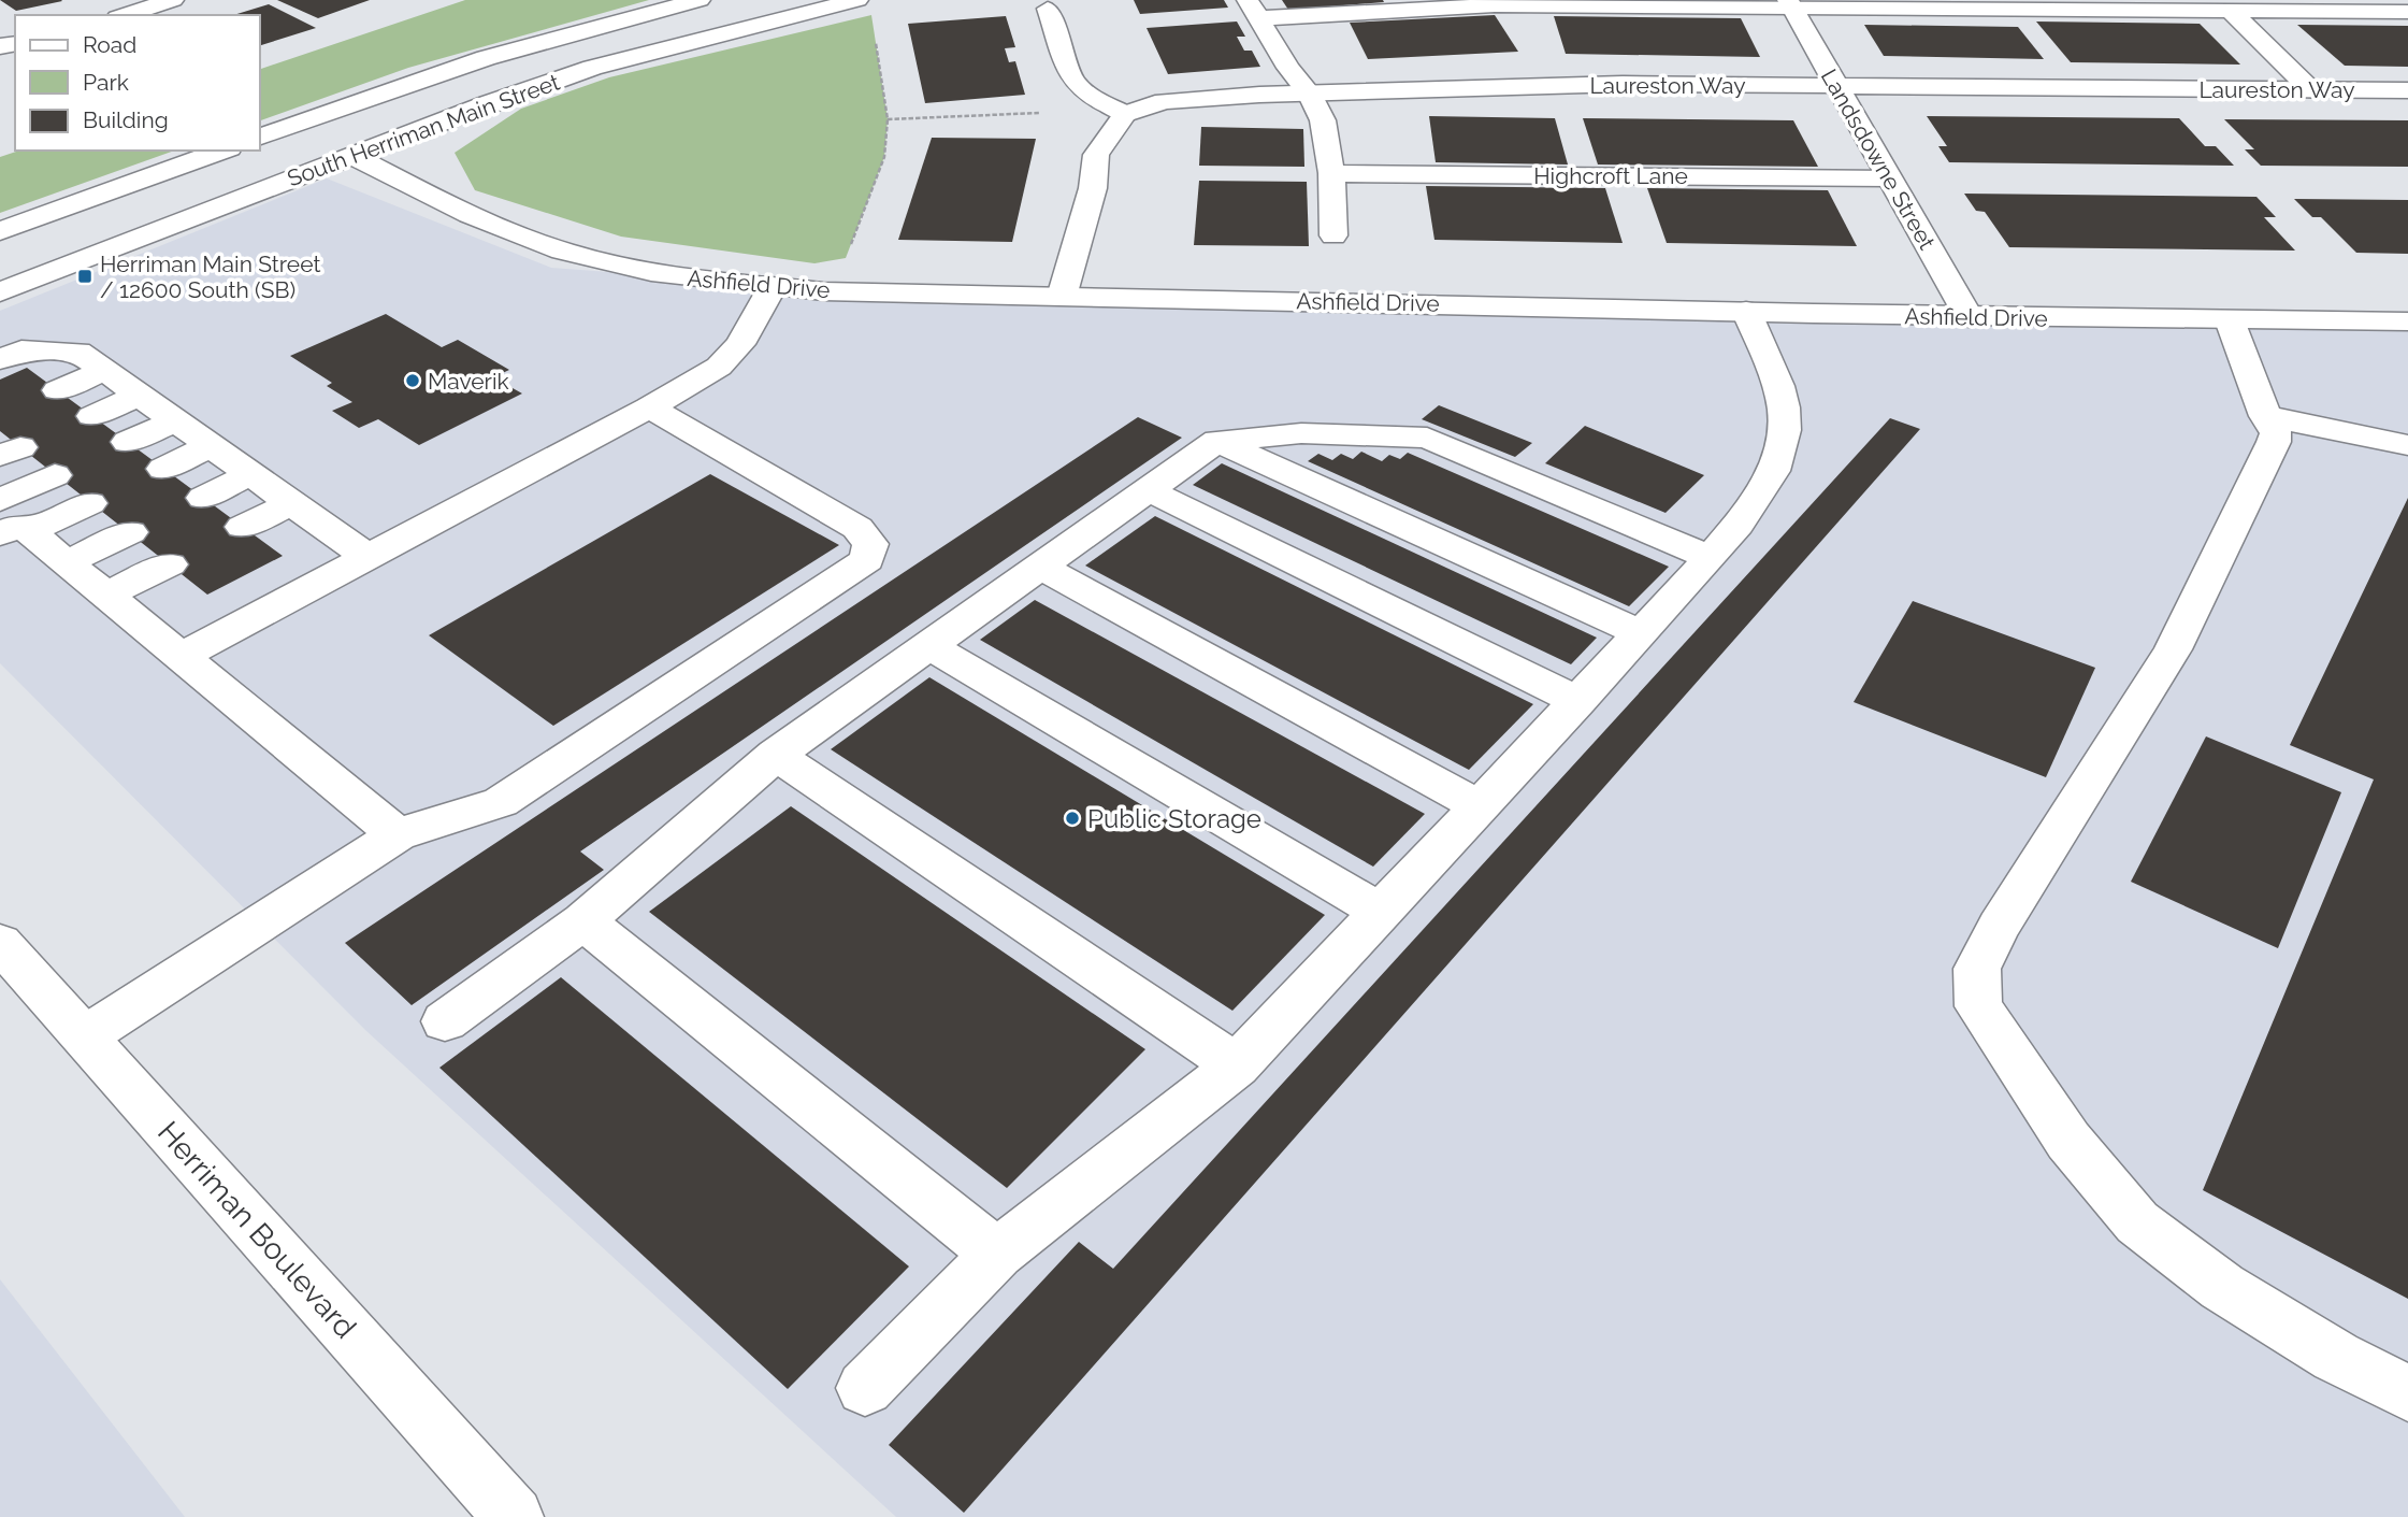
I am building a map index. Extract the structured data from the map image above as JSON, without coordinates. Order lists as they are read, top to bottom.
{
  "streets": {
    "street": [
      "Laureston Way",
      "South Herriman Main Street",
      "Landsdowne Street",
      "Highcroft Lane",
      "Ashfield Drive",
      "Herriman Boulevard"
    ]
  },
  "crossings": [
    ["Laureston Way", "Landsdowne Street"],
    ["South Herriman Main Street", "Ashfield Drive"],
    ["Landsdowne Street", "Highcroft Lane"],
    ["Landsdowne Street", "Ashfield Drive"]
  ],
  "places": {
    "transit": ["Herriman Main Street / 12600 South (SB)"],
    "other": ["Maverik", "Public Storage"]
  },
  "legend": ["Road", "Park", "Building"]
}
